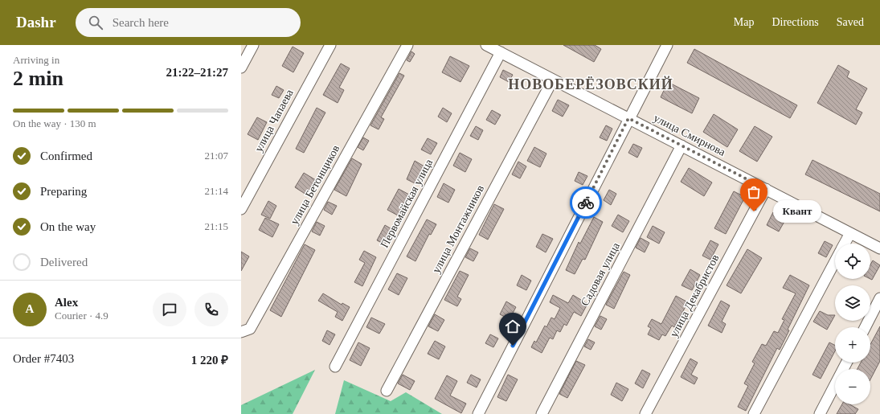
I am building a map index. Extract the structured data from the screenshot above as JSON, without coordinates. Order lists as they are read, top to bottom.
{
  "streets": {
    "street": [
      "улица Чапаева",
      "улица Смирнова",
      "улица Бетонщиков",
      "Первомайская улица",
      "улица Монтажников",
      "Садовая улица",
      "улица Декабристов"
    ]
  },
  "crossings": [
    ["улица Смирнова", "Первомайская улица"],
    ["улица Смирнова", "улица Монтажников"],
    ["улица Смирнова", "Садовая улица"],
    ["улица Смирнова", "улица Декабристов"]
  ],
  "districts": ["НОВОБЕРЁЗОВСКИЙ"],
  "places": ["Квант"],
  "page": {
    "header": "Dashr",
    "search": "Search here",
    "nav": ["Map", "Directions", "Saved"],
    "heading": ["2 min", "Arriving in", "21:22–21:27"],
    "panel": [
      "Alex",
      "Courier · 4.9",
      "Order #7403",
      "1 220 ₽"
    ],
    "bar": "On the way · 130 m",
    "list": [
      ["Confirmed", "21:07"],
      ["Preparing", "21:14"],
      ["On the way", "21:15"],
      "Delivered"
    ],
    "bubble": "Квант",
    "map_buttons": ["+", "−"],
    "round": "A"
  }
}
